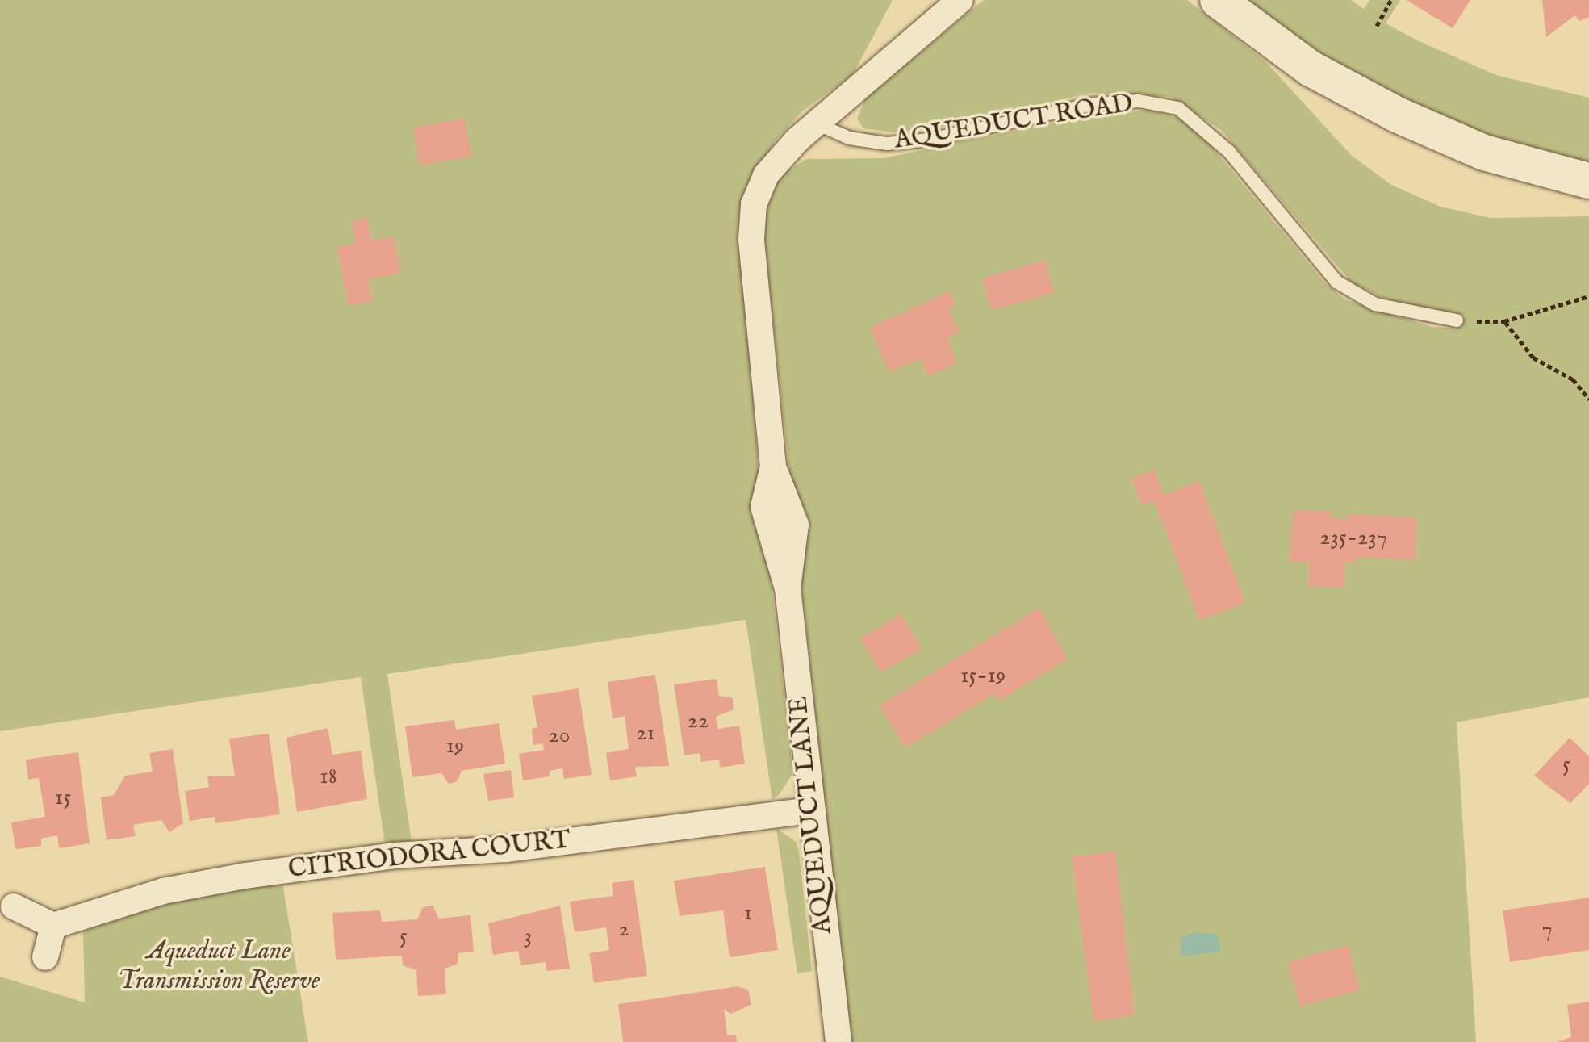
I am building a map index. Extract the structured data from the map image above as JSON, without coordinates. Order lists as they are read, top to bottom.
{
  "streets": {
    "street": ["AQUEDUCT LANE", "CITRIODORA COURT"],
    "lane": ["AQUEDUCT ROAD"]
  },
  "crossings": [
    ["AQUEDUCT ROAD", "AQUEDUCT LANE"],
    ["AQUEDUCT LANE", "CITRIODORA COURT"]
  ],
  "parks": ["Aqueduct Lane Transmission Reserve"],
  "house_numbers": [
    "235-237",
    "15-19",
    "22",
    "21",
    "20",
    "19",
    "5",
    "18",
    "15",
    "1",
    "2",
    "7",
    "5",
    "3"
  ]
}
